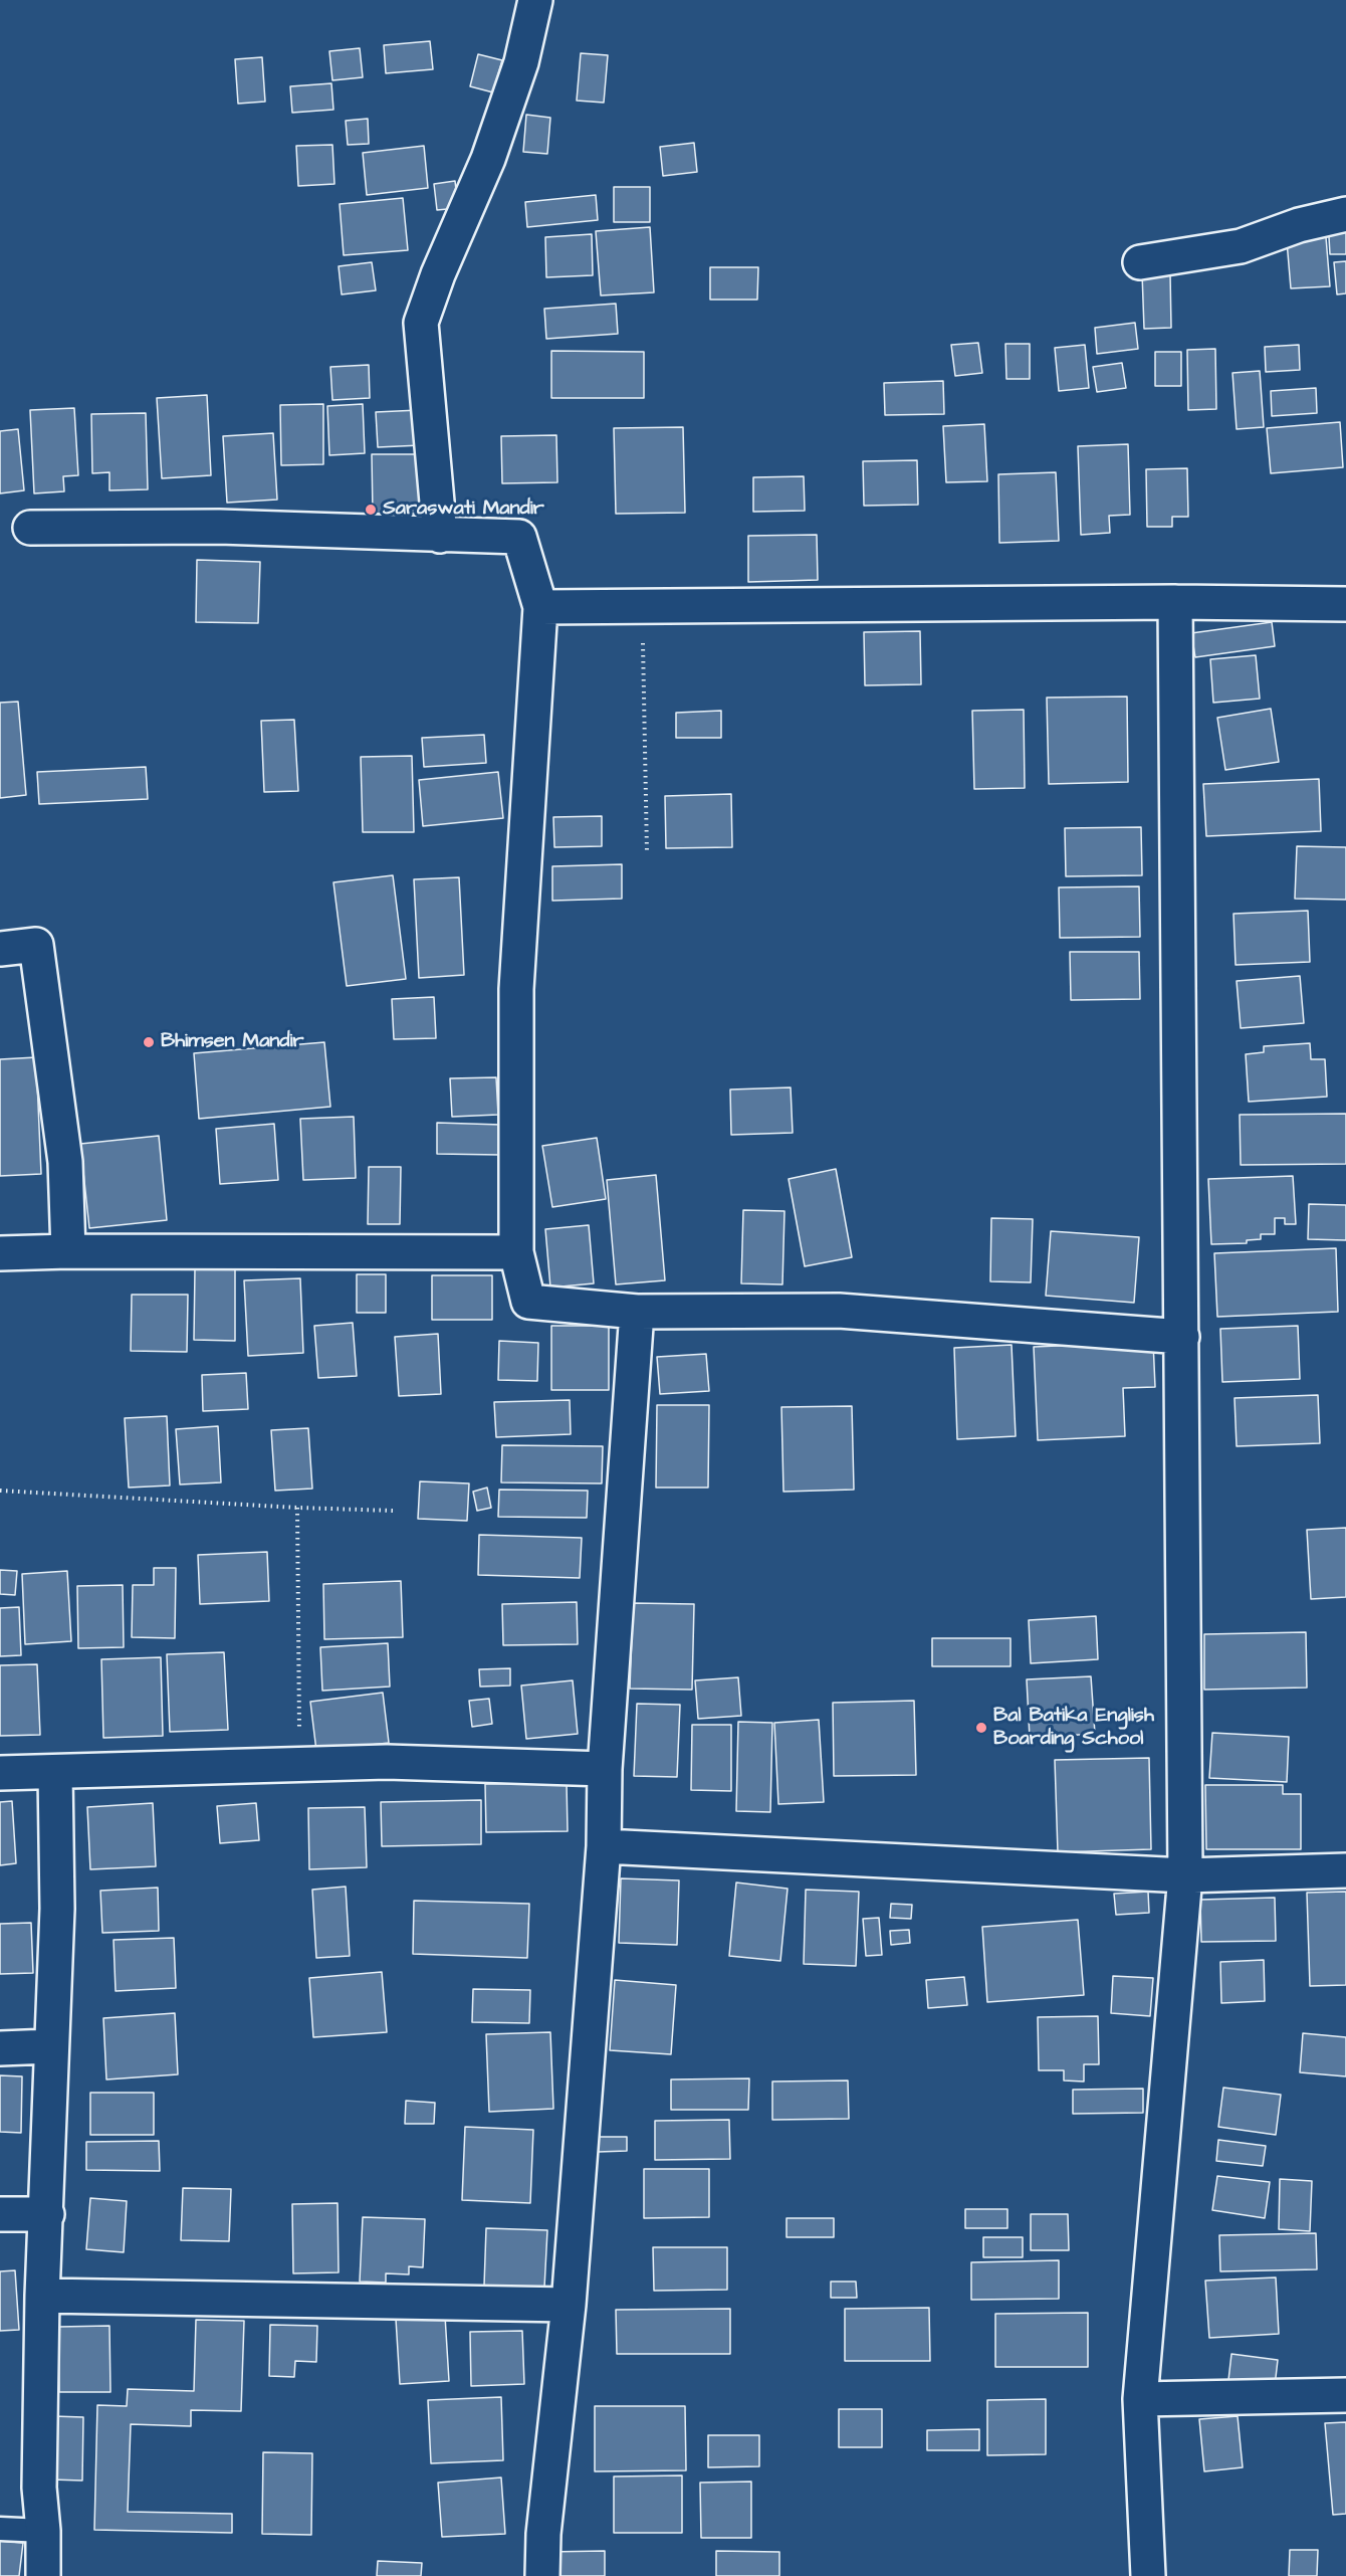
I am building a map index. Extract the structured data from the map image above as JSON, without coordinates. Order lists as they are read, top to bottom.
{
  "places": ["Saraswati Mandir", "Bhimsen Mandir", "Bal Batika English Boarding School"]
}
